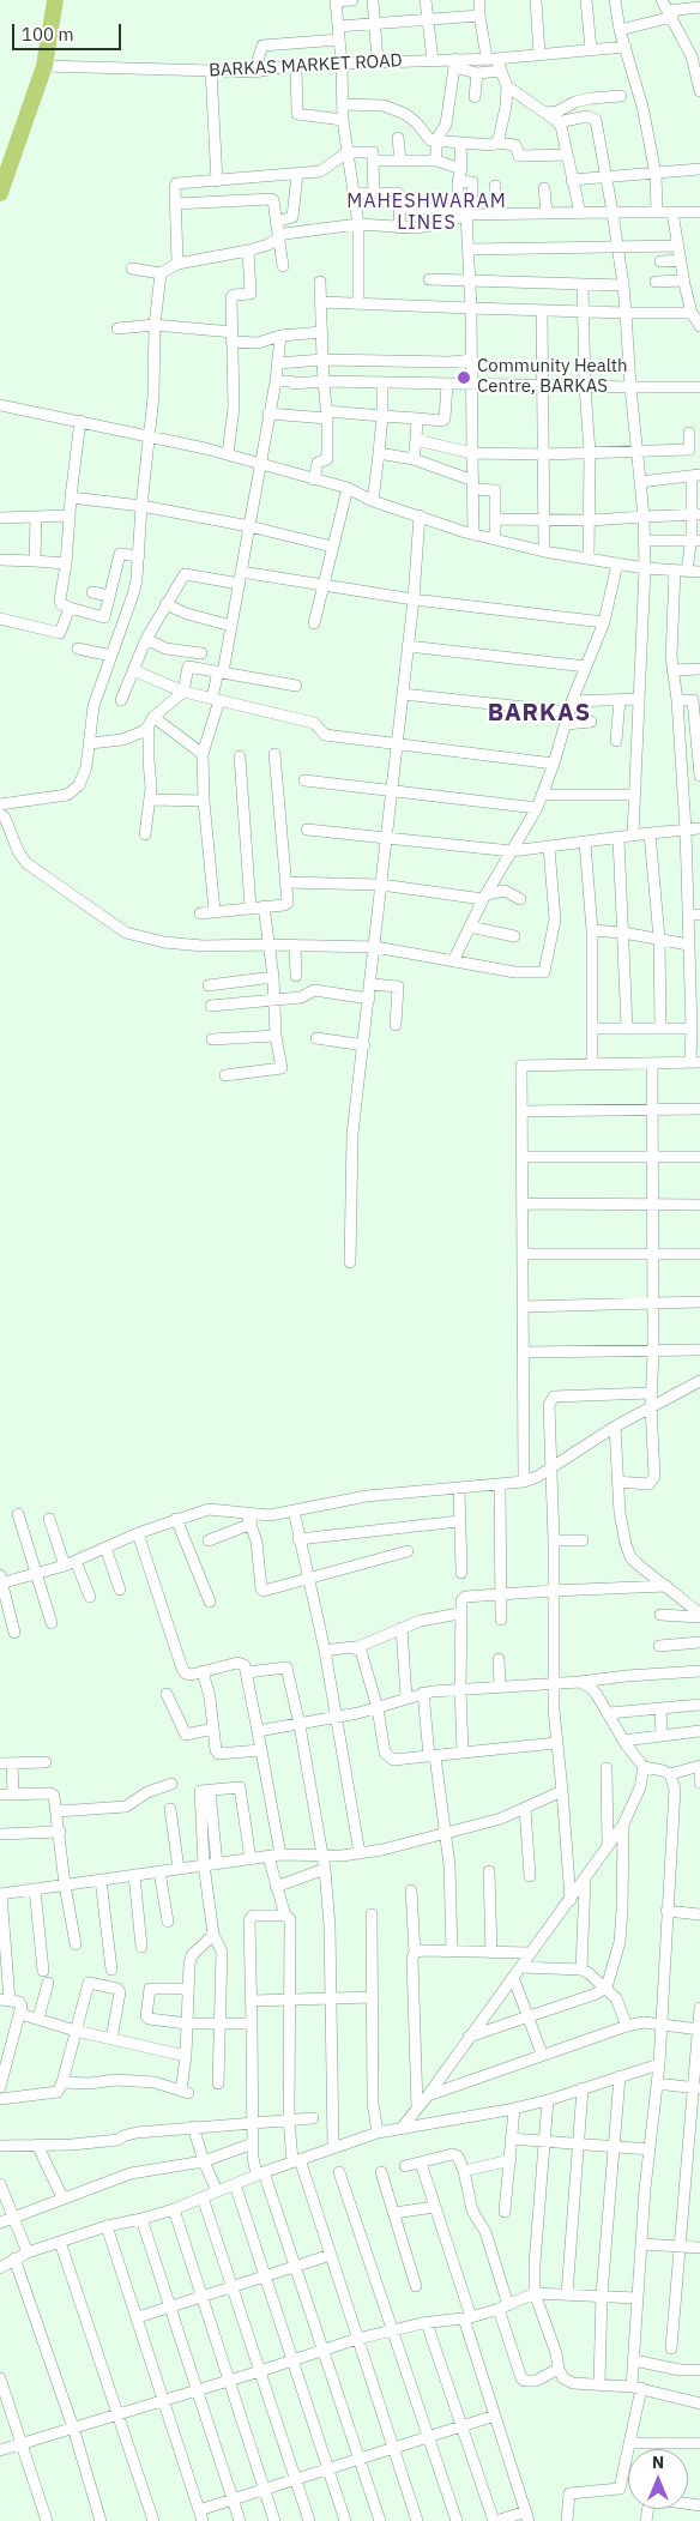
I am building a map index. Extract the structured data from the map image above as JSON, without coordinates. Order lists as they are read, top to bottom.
{
  "streets": {
    "street": ["BARKAS MARKET ROAD"]
  },
  "districts": ["MAHESHWARAM LINES", "BARKAS"],
  "places": ["Community Health Centre, BARKAS"],
  "scale_bar": "100 m",
  "north": "top"
}
